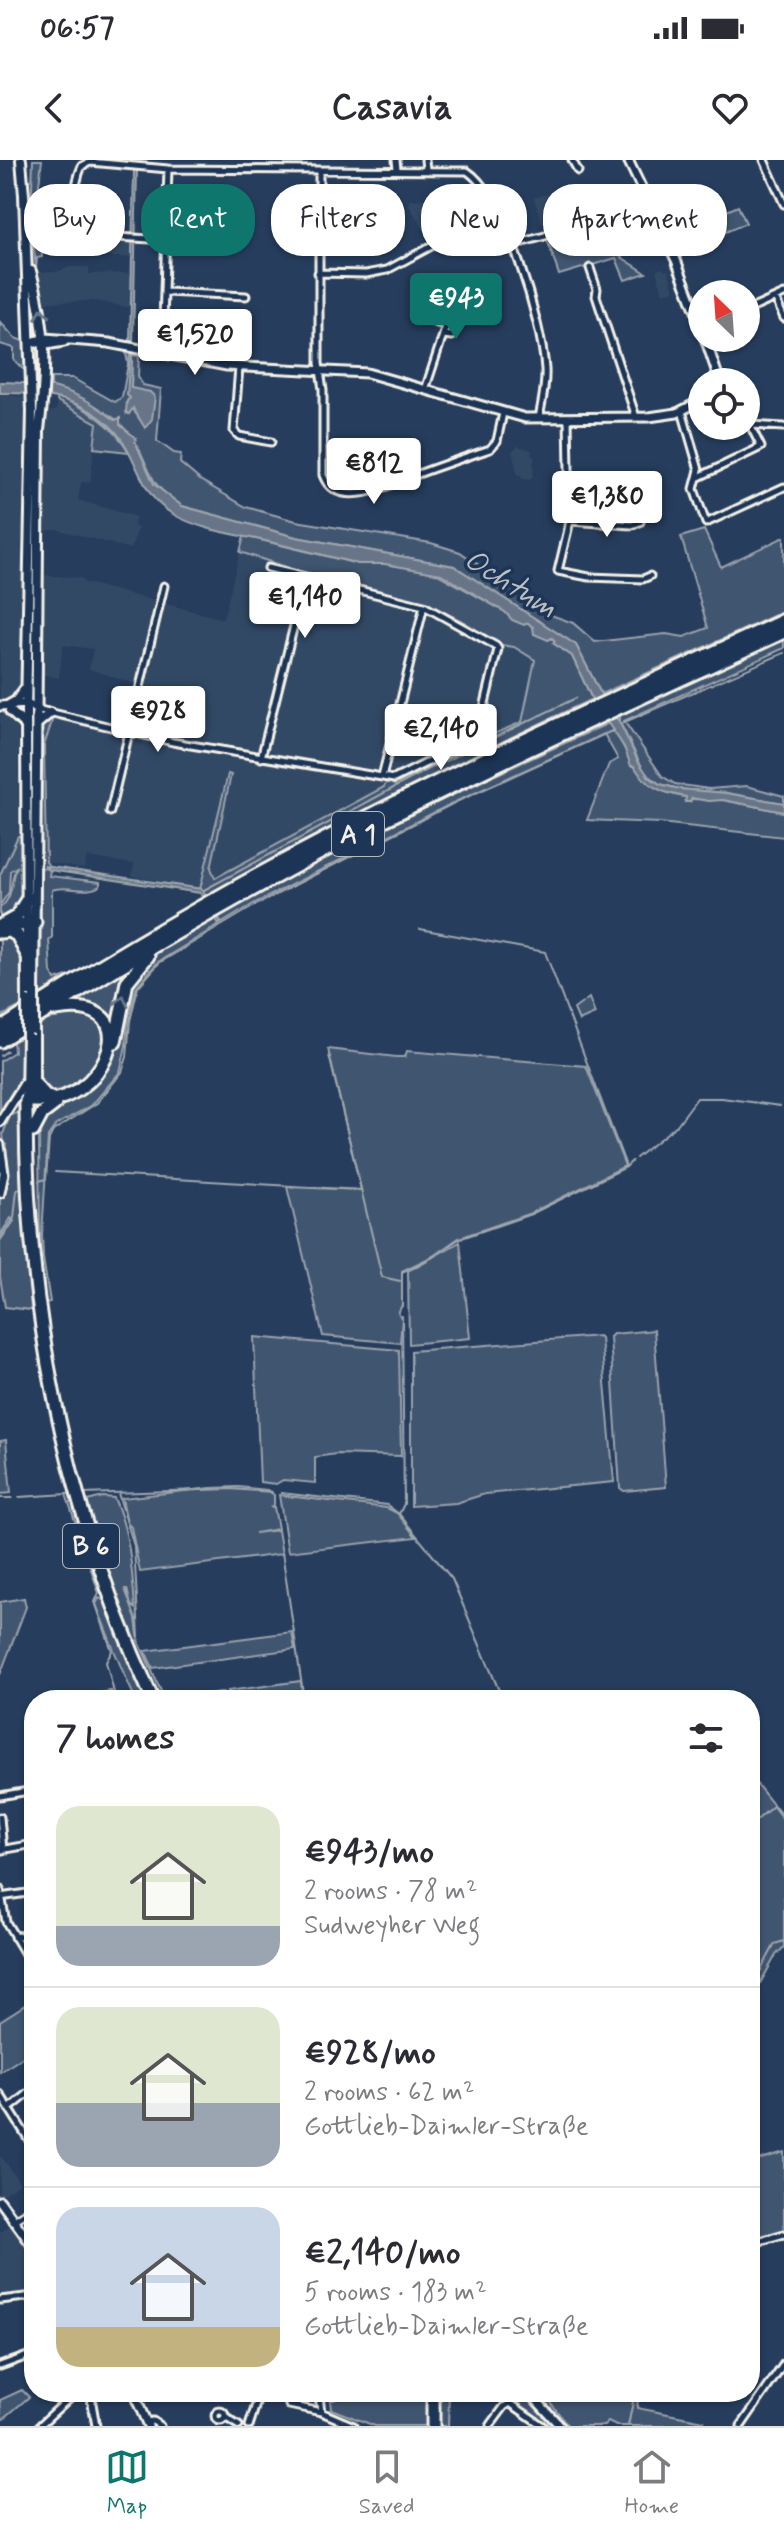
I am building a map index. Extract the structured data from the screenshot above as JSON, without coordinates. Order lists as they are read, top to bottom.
{
  "streets": {
    "highway": ["A 1", "B 6"]
  },
  "crossings": [
    ["A 1", "B 6"]
  ],
  "water": ["Ochtum"],
  "north": "top left",
  "page": {
    "status": "06:57",
    "header": "Casavia",
    "chip": [
      "Buy",
      "Rent",
      "Filters",
      "New",
      "Apartment"
    ],
    "price": [
      "€943",
      "€1,520",
      "€812",
      "€1,380",
      "€1,140",
      "€928",
      "€2,140"
    ],
    "heading": "7 homes",
    "list": [
      {
        "name": "€943/mo",
        "note": "2 rooms · 78 m² · Sudweyher Weg"
      },
      {
        "name": "€928/mo",
        "note": "2 rooms · 62 m² · Gottlieb-Daimler-Straße"
      },
      {
        "name": "€2,140/mo",
        "note": "5 rooms · 183 m² · Gottlieb-Daimler-Straße"
      }
    ],
    "tabs": ["Map", "Saved", "Home"]
  }
}
